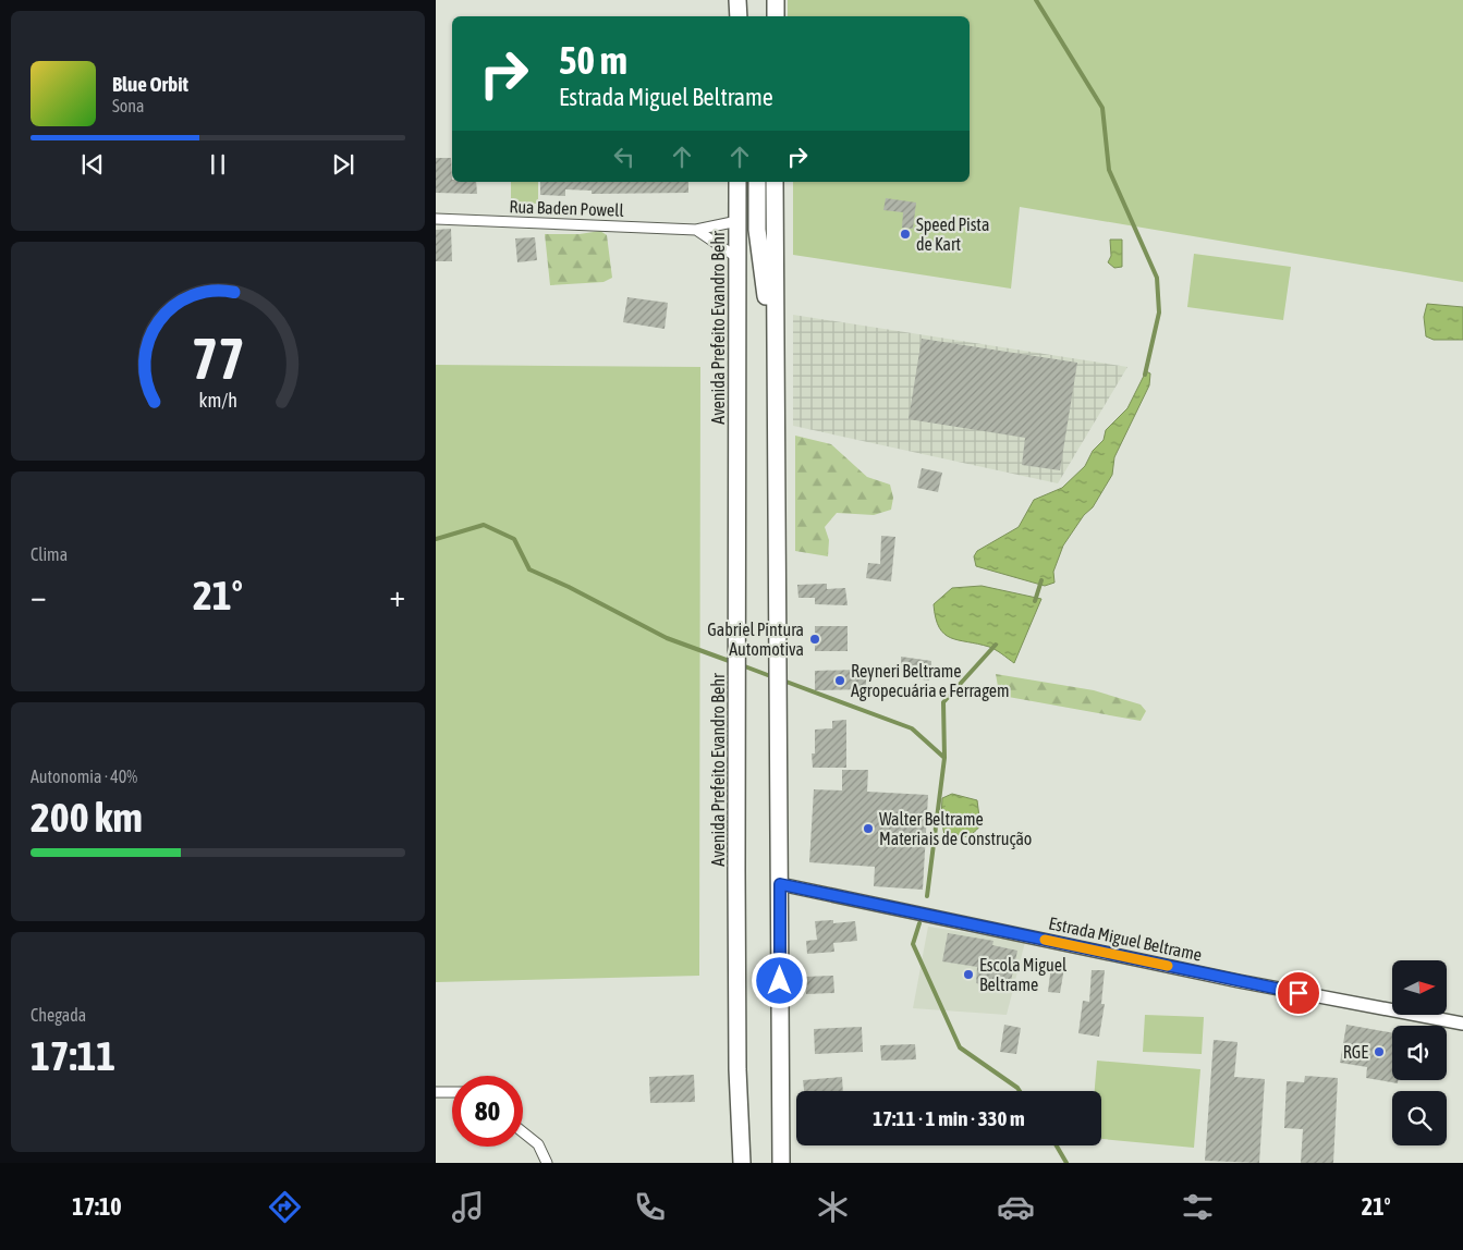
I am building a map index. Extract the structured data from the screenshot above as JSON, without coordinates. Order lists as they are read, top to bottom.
{
  "streets": {
    "highway": ["Avenida Prefeito Evandro Behr"],
    "street": ["Rua Baden Powell", "Estrada Miguel Beltrame"]
  },
  "crossings": [
    ["Rua Baden Powell", "Avenida Prefeito Evandro Behr"]
  ],
  "places": [
    "Speed Pista de Kart",
    "Gabriel Pintura Automotiva",
    "Reyneri Beltrame Agropecuária e Ferragem",
    "Walter Beltrame Materiais de Construção",
    "Escola Miguel Beltrame",
    "RGE"
  ],
  "north": "right",
  "page": {
    "turn": ["50 m", "Estrada Miguel Beltrame"],
    "song": ["Blue Orbit", "Sona"],
    "tile": [
      "Clima",
      ["Autonomia · 40%", "200 km"],
      ["Chegada", "17:11"]
    ],
    "heat": ["−", "21°", "+"],
    "limit": "80",
    "trip": "17:11 · 1 min · 330 m",
    "tabs": ["17:10", "21°"],
    "gauge": ["77", "km/h"]
  }
}
